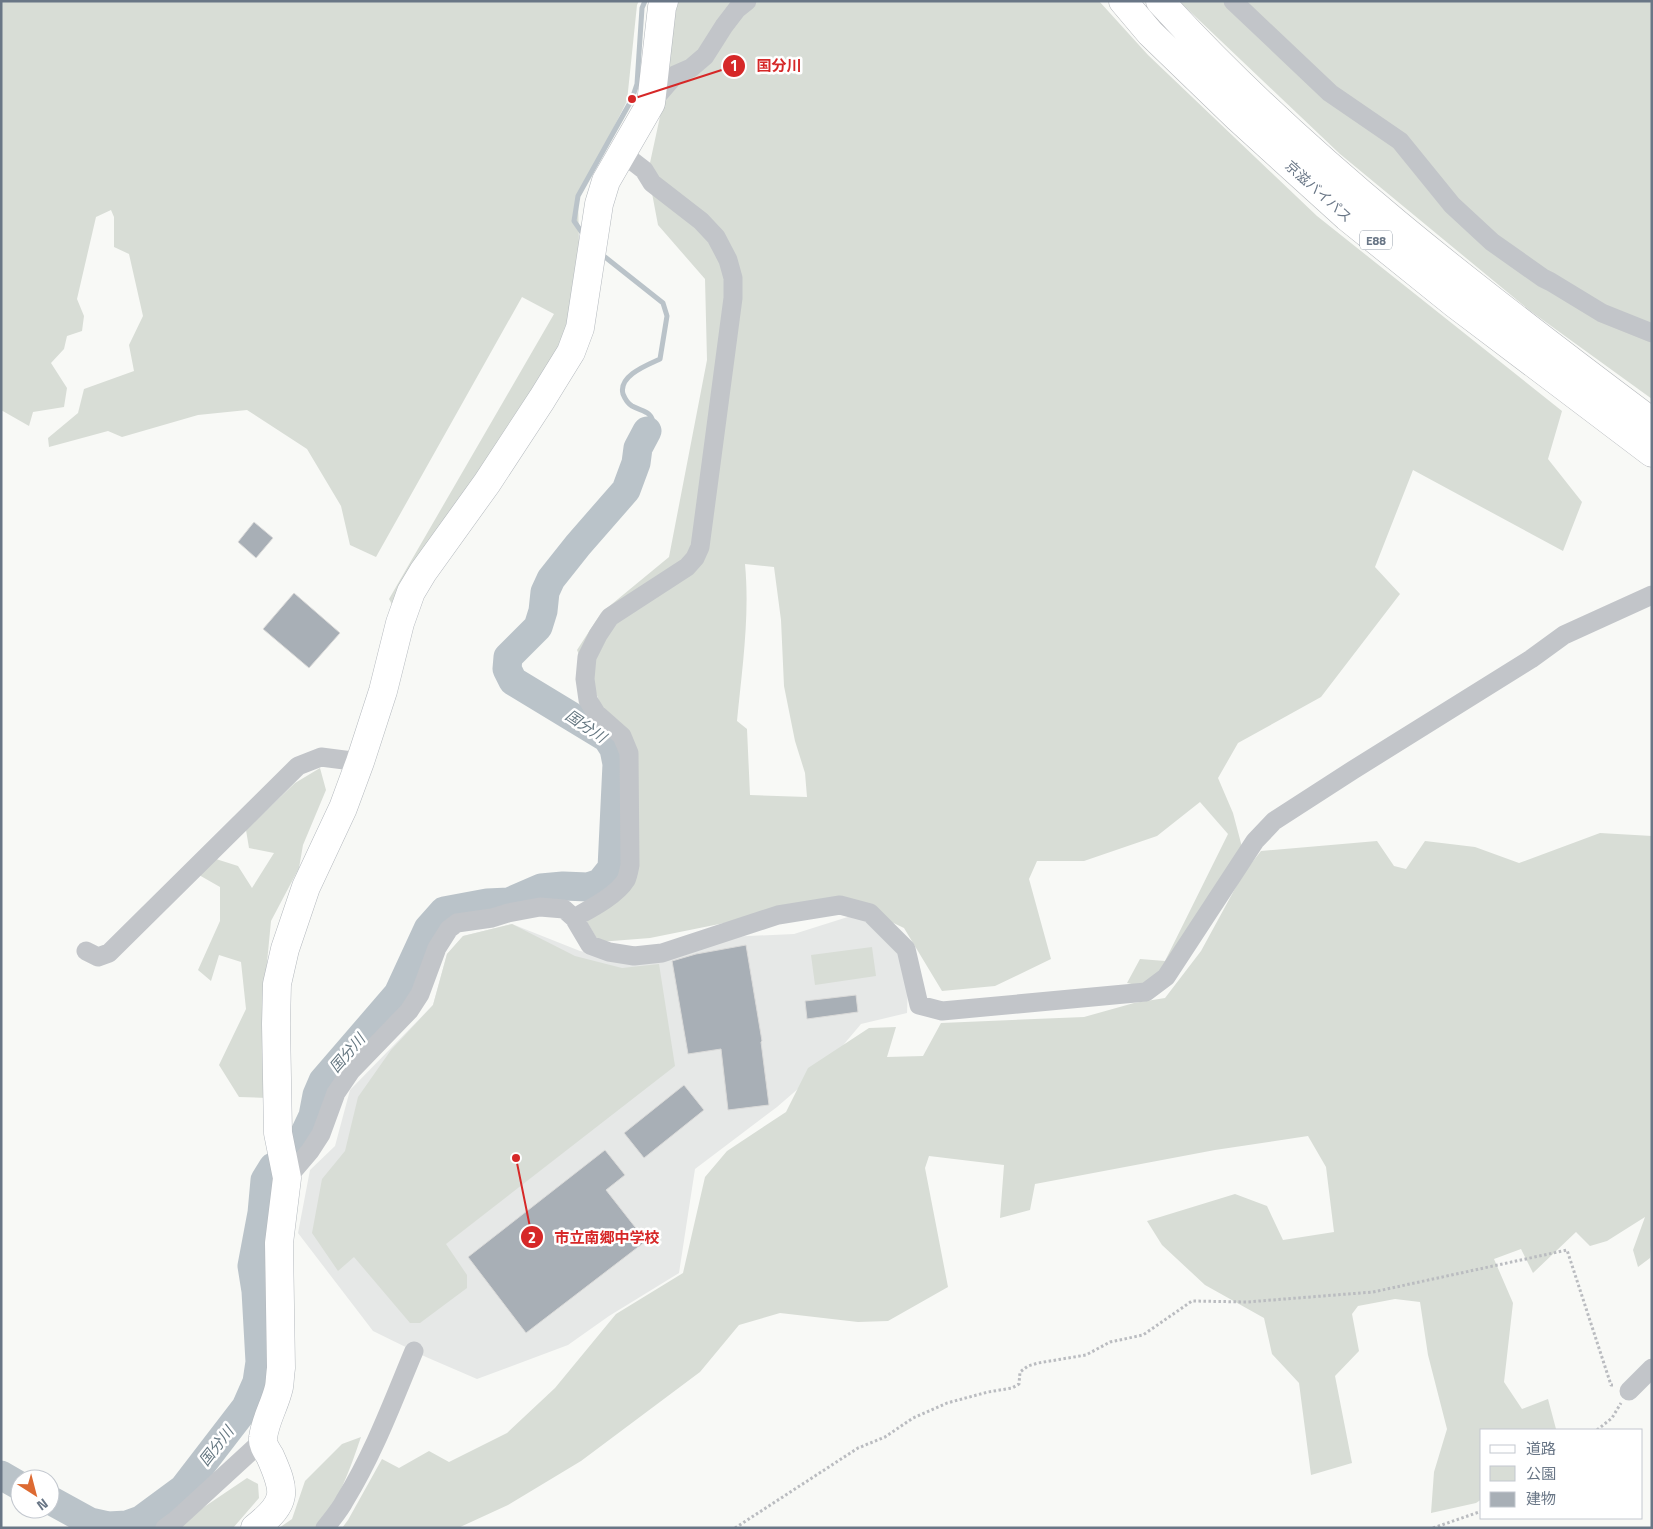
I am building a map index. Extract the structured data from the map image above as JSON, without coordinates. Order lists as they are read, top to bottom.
{
  "streets": {
    "main road": ["京滋バイパス", "E88"]
  },
  "water": ["国分川"],
  "places": ["国分川", "市立南郷中学校"],
  "legend": ["道路", "公園", "建物"],
  "north": "bottom right"
}
